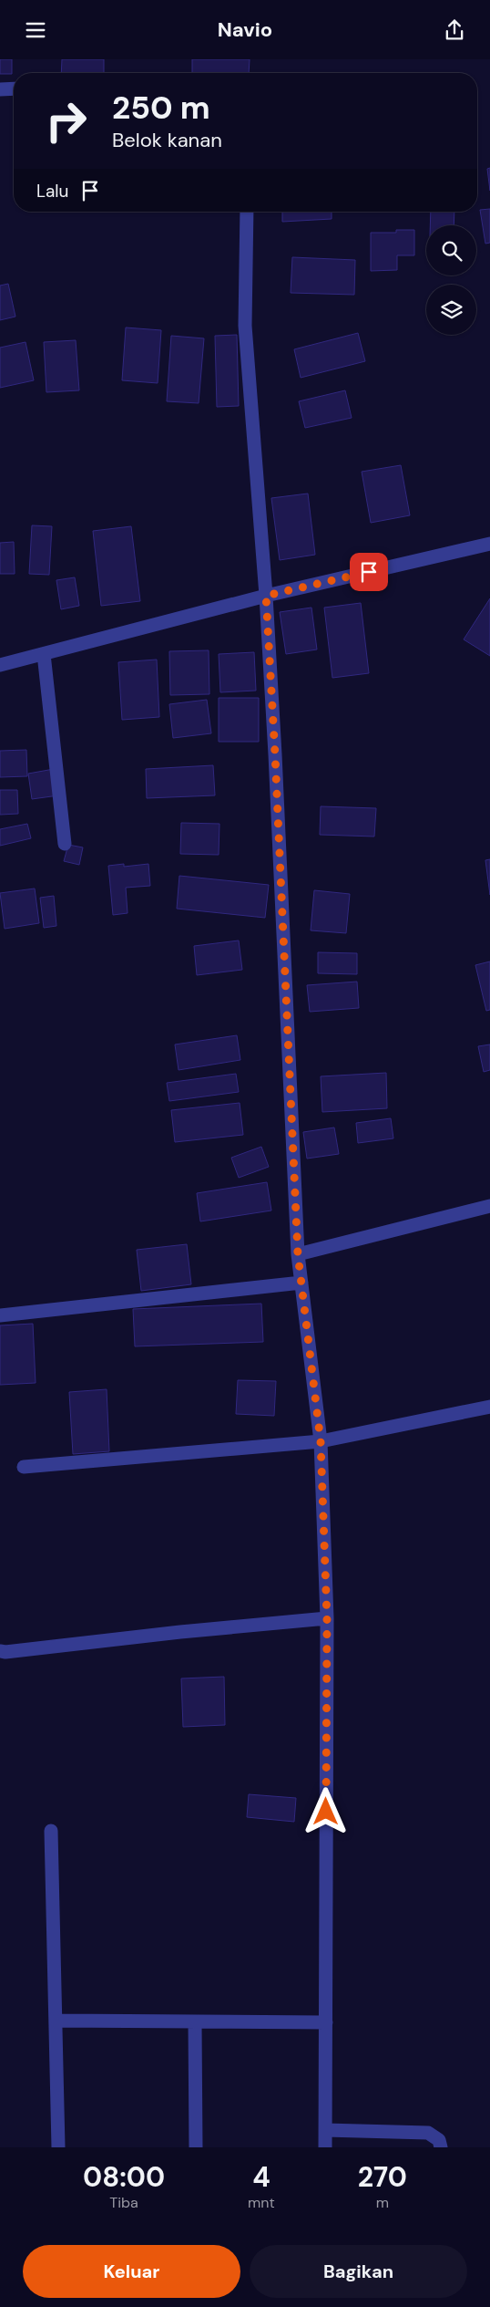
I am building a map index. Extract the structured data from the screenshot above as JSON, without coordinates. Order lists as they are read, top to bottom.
{
  "page": {
    "header": "Navio",
    "turn": ["250 m", "Belok kanan"],
    "then": "Lalu",
    "eta": [
      "08:00",
      "Tiba",
      "4",
      "mnt",
      "270",
      "m"
    ],
    "buttons": ["Keluar", "Bagikan"]
  }
}
